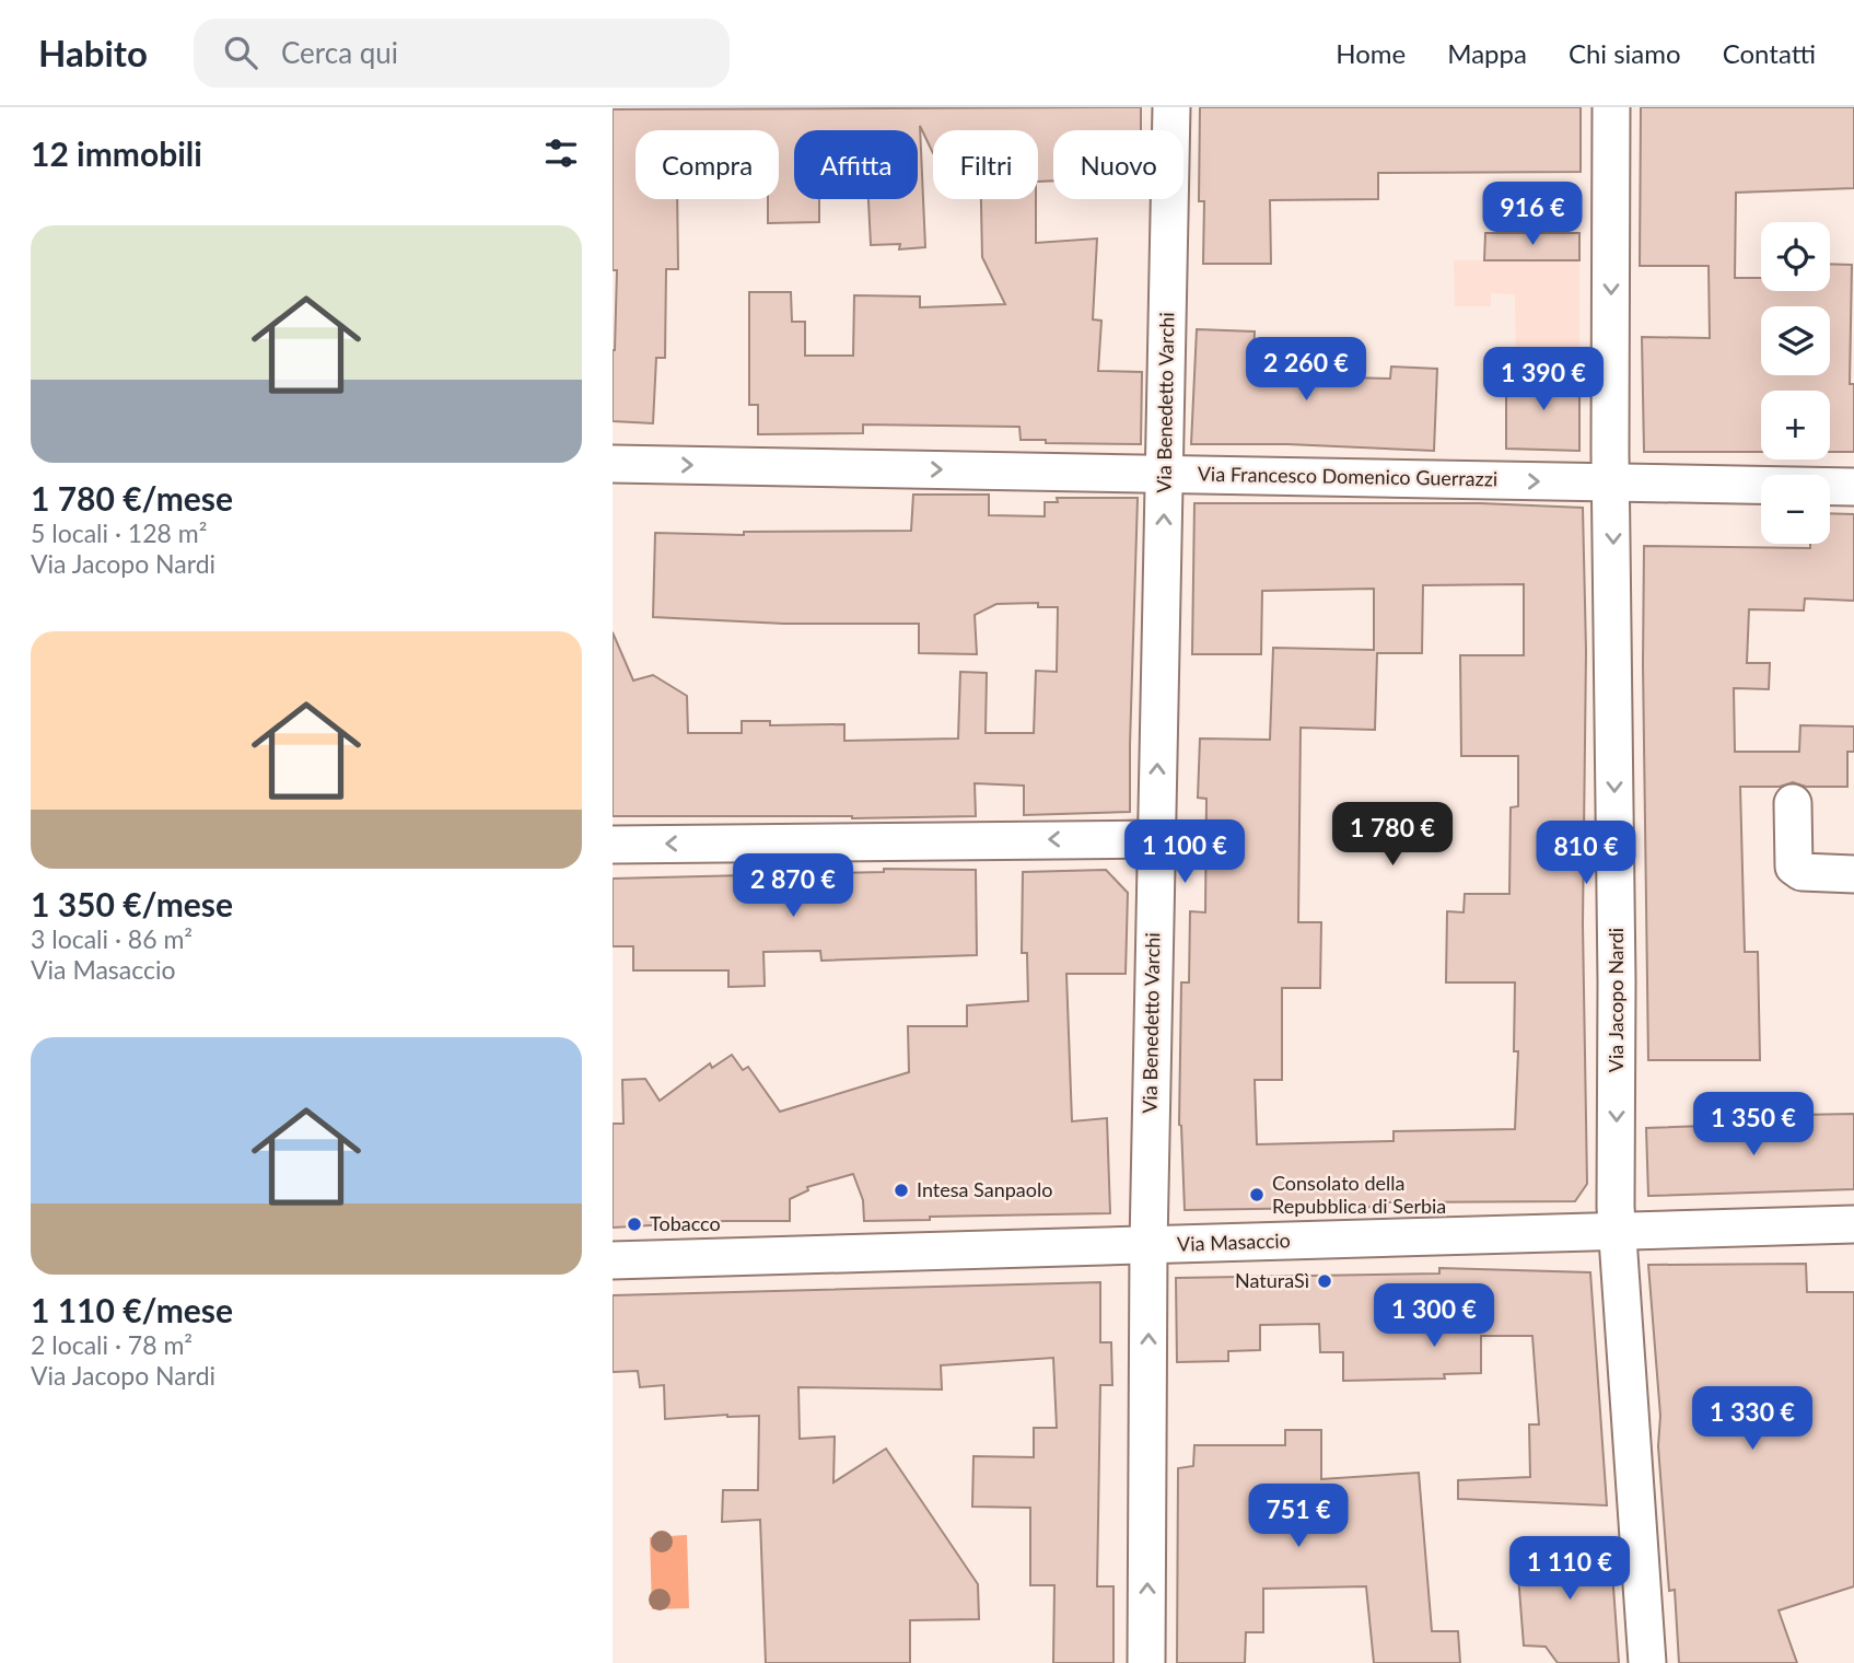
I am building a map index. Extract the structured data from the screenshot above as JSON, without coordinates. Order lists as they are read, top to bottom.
{
  "streets": {
    "street": [
      "Via Benedetto Varchi",
      "Via Francesco Domenico Guerrazzi",
      "Via Jacopo Nardi",
      "Via Masaccio"
    ]
  },
  "crossings": [
    ["Via Benedetto Varchi", "Via Francesco Domenico Guerrazzi"],
    ["Via Benedetto Varchi", "Via Masaccio"],
    ["Via Francesco Domenico Guerrazzi", "Via Jacopo Nardi"],
    ["Via Jacopo Nardi", "Via Masaccio"]
  ],
  "one_way": ["Via Benedetto Varchi", "Via Francesco Domenico Guerrazzi", "Via Jacopo Nardi"],
  "places": [
    "Intesa Sanpaolo",
    "Consolato della Repubblica di Serbia",
    "Tobacco",
    "NaturaSì"
  ],
  "page": {
    "header": "Habito",
    "search": "Cerca qui",
    "nav": [
      "Home",
      "Mappa",
      "Chi siamo",
      "Contatti"
    ],
    "heading": "12 immobili",
    "chip": [
      "Compra",
      "Affitta",
      "Filtri",
      "Nuovo"
    ],
    "price": [
      "916 €",
      "2 260 €",
      "1 390 €",
      "1 780 €",
      "1 100 €",
      "810 €",
      "2 870 €",
      "1 350 €",
      "1 300 €",
      "1 330 €",
      "751 €",
      "1 110 €"
    ],
    "list": [
      {
        "name": "1 780 €/mese",
        "note": "5 locali · 128 m² · Via Jacopo Nardi"
      },
      {
        "name": "1 350 €/mese",
        "note": "3 locali · 86 m² · Via Masaccio"
      },
      {
        "name": "1 110 €/mese",
        "note": "2 locali · 78 m² · Via Jacopo Nardi"
      }
    ],
    "map_buttons": ["+", "−"]
  }
}
